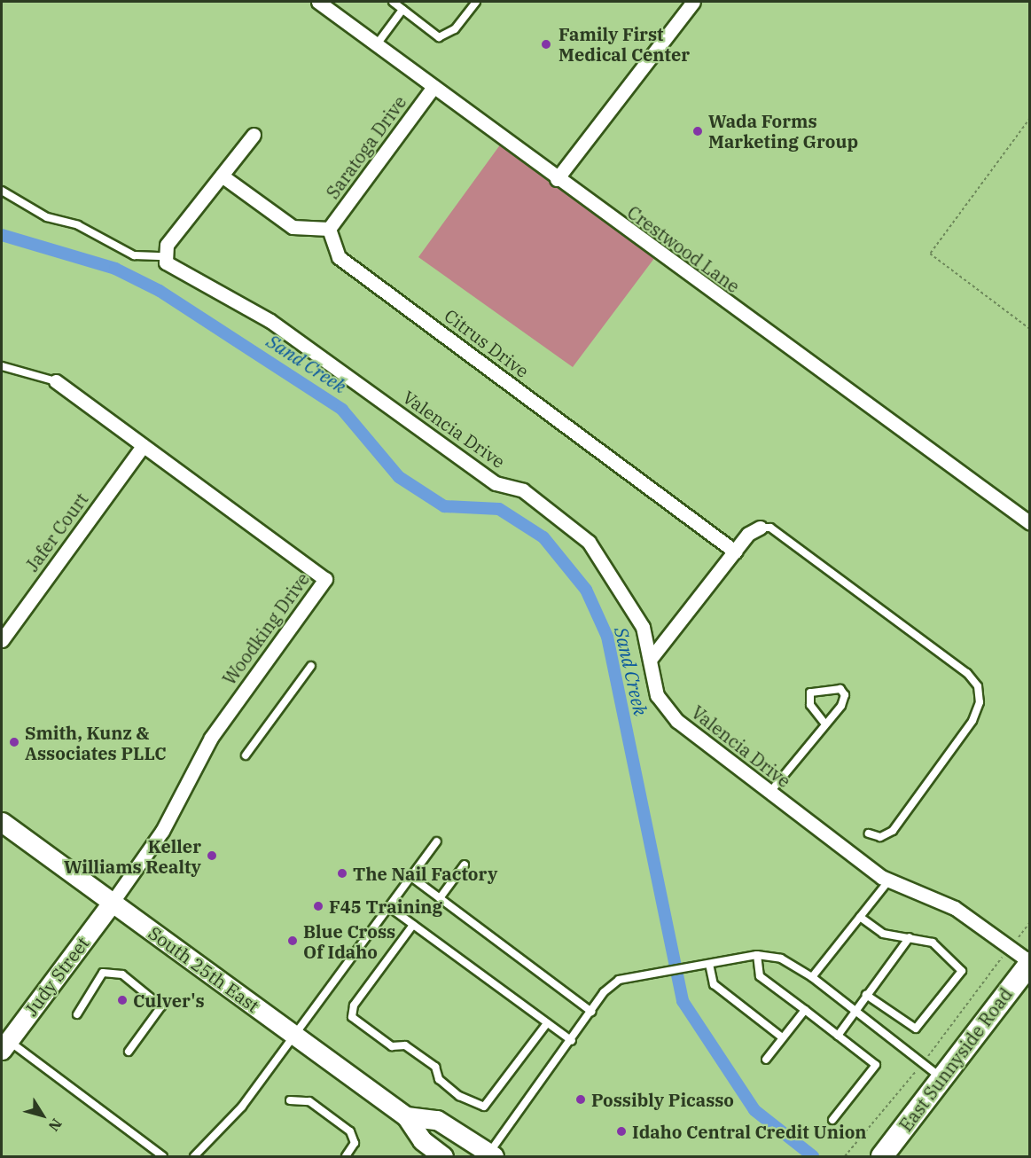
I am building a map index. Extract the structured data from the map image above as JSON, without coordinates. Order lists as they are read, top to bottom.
{
  "streets": {
    "main road": ["South 25th East", "Judy Street", "East Sunnyside Road"],
    "street": [
      "Saratoga Drive",
      "Crestwood Lane",
      "Citrus Drive",
      "Valencia Drive",
      "Jafer Court",
      "Woodking Drive"
    ]
  },
  "crossings": [
    ["Saratoga Drive", "Crestwood Lane"],
    ["Saratoga Drive", "Citrus Drive"],
    ["Valencia Drive", "East Sunnyside Road"],
    ["Jafer Court", "Woodking Drive"],
    ["Woodking Drive", "South 25th East"],
    ["Woodking Drive", "Judy Street"],
    ["South 25th East", "Judy Street"]
  ],
  "water": ["Sand Creek"],
  "places": [
    "Family First Medical Center",
    "Wada Forms Marketing Group",
    "Smith, Kunz & Associates PLLC",
    "Keller Williams Realty",
    "The Nail Factory",
    "F45 Training",
    "Blue Cross Of Idaho",
    "Culver's",
    "Possibly Picasso",
    "Idaho Central Credit Union"
  ],
  "north": "bottom right"
}
